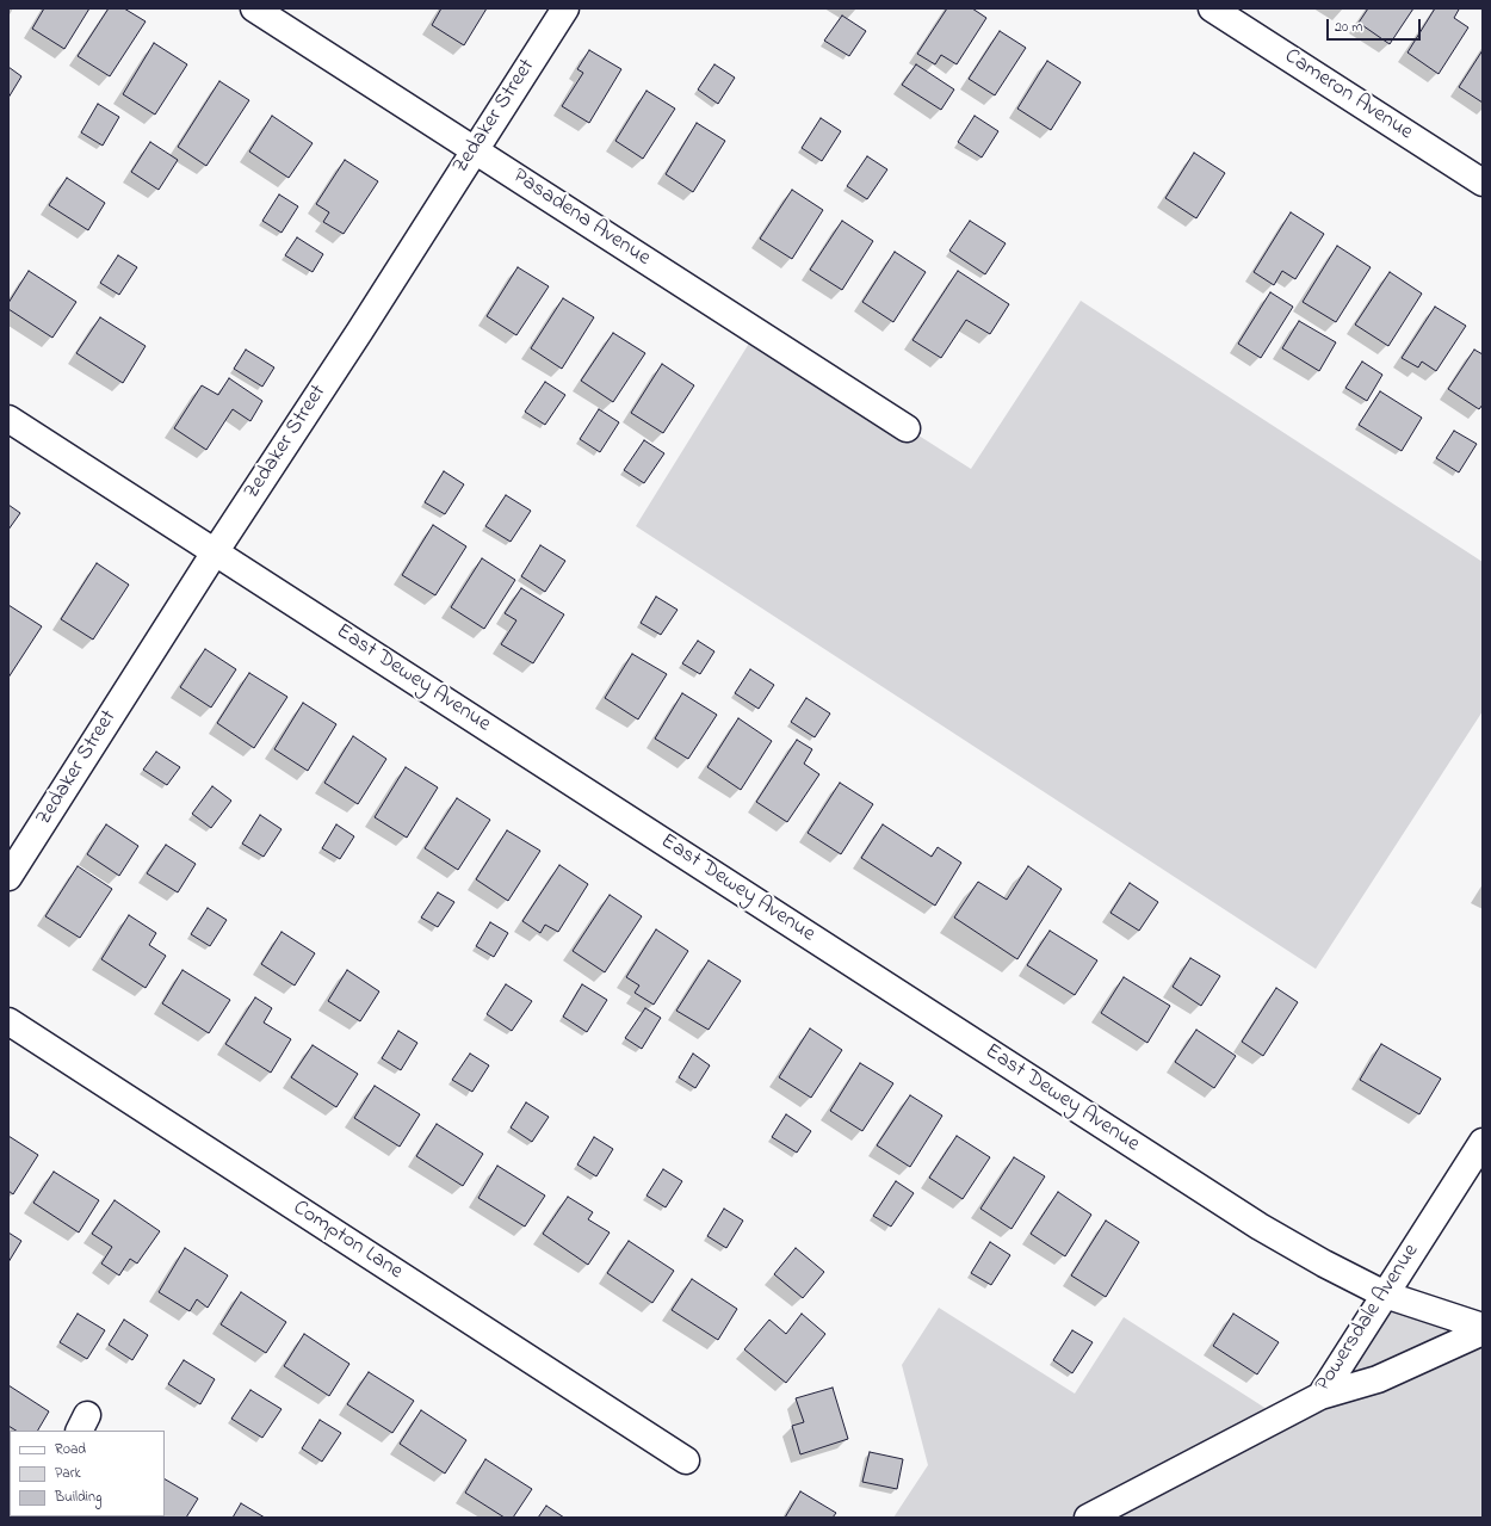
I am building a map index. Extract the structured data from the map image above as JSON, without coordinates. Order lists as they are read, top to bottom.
{
  "streets": {
    "street": [
      "Cameron Avenue",
      "Zedaker Street",
      "Pasadena Avenue",
      "East Dewey Avenue",
      "Compton Lane",
      "Powersdale Avenue"
    ]
  },
  "crossings": [
    ["Zedaker Street", "Pasadena Avenue"],
    ["Zedaker Street", "East Dewey Avenue"],
    ["East Dewey Avenue", "Powersdale Avenue"]
  ],
  "legend": ["Road", "Park", "Building"],
  "scale_bar": "20 m"
}
